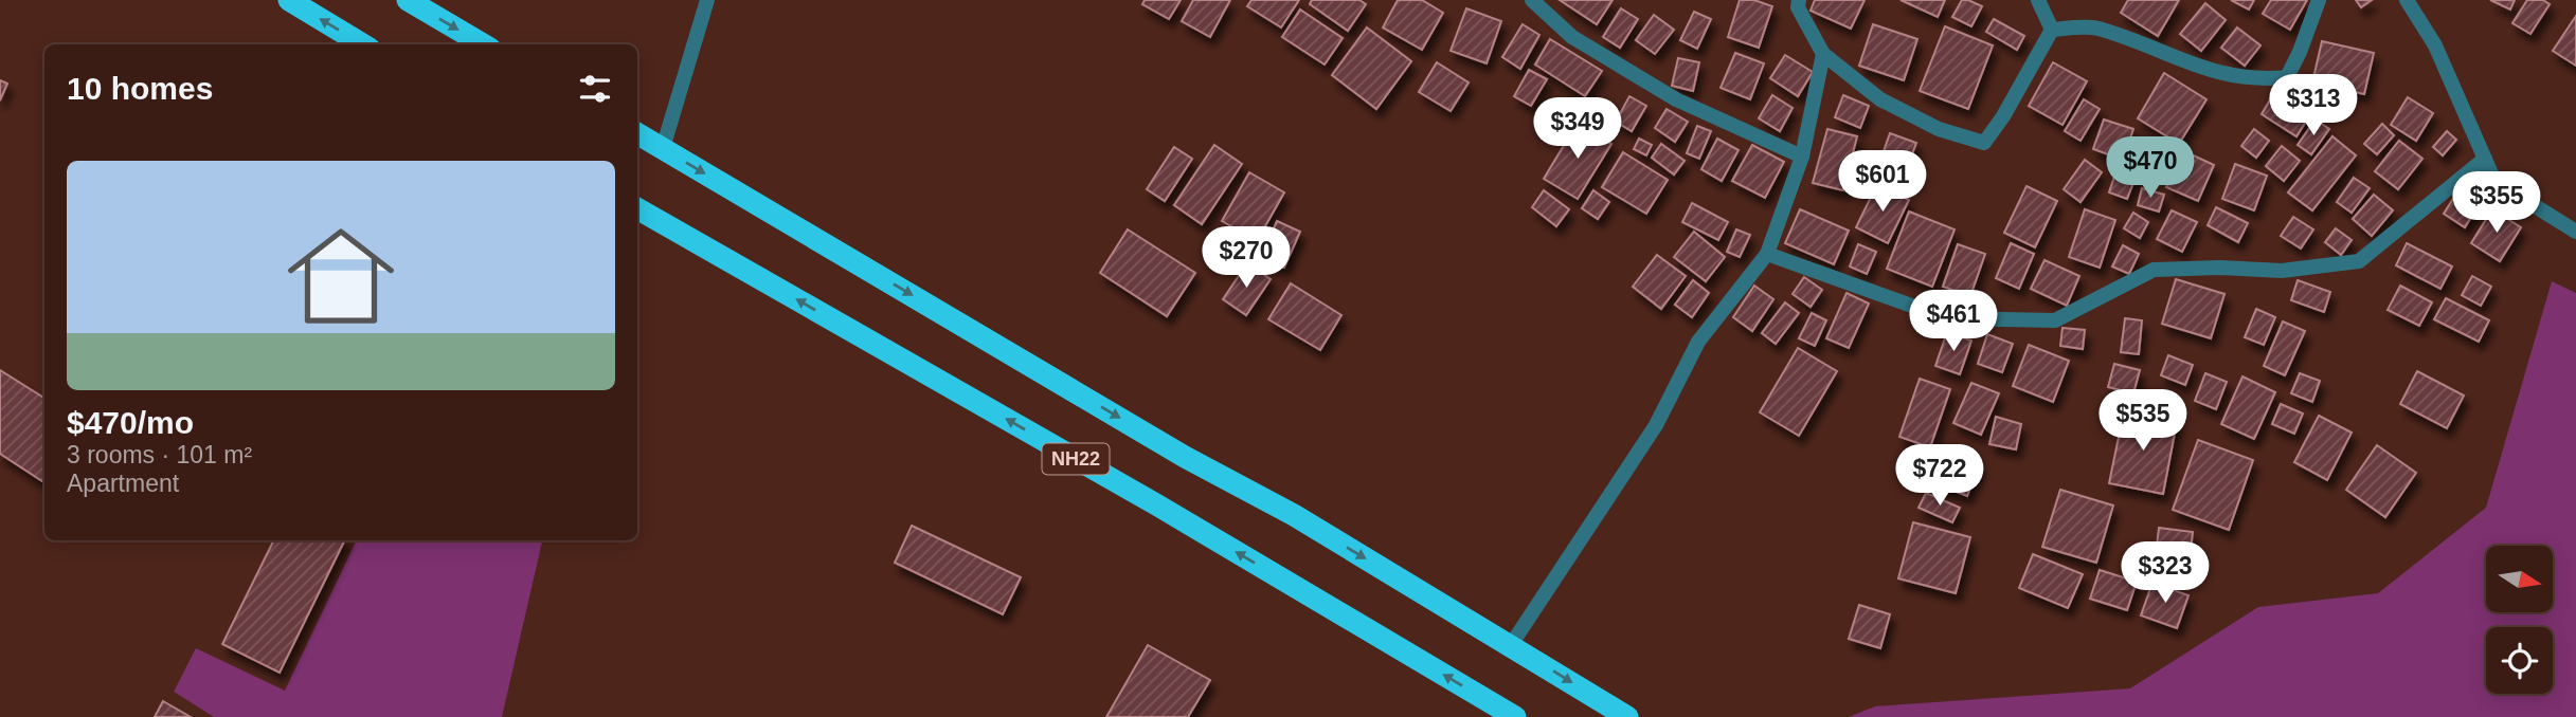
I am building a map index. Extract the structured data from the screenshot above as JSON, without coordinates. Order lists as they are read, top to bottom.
{
  "streets": {
    "highway": ["NH22"]
  },
  "north": "right",
  "page": {
    "heading": "10 homes",
    "price": [
      "$313",
      "$349",
      "$470",
      "$601",
      "$355",
      "$270",
      "$461",
      "$535",
      "$722",
      "$323"
    ],
    "list": [
      {
        "name": "$470/mo",
        "note": "3 rooms · 101 m² · Apartment"
      }
    ]
  }
}
